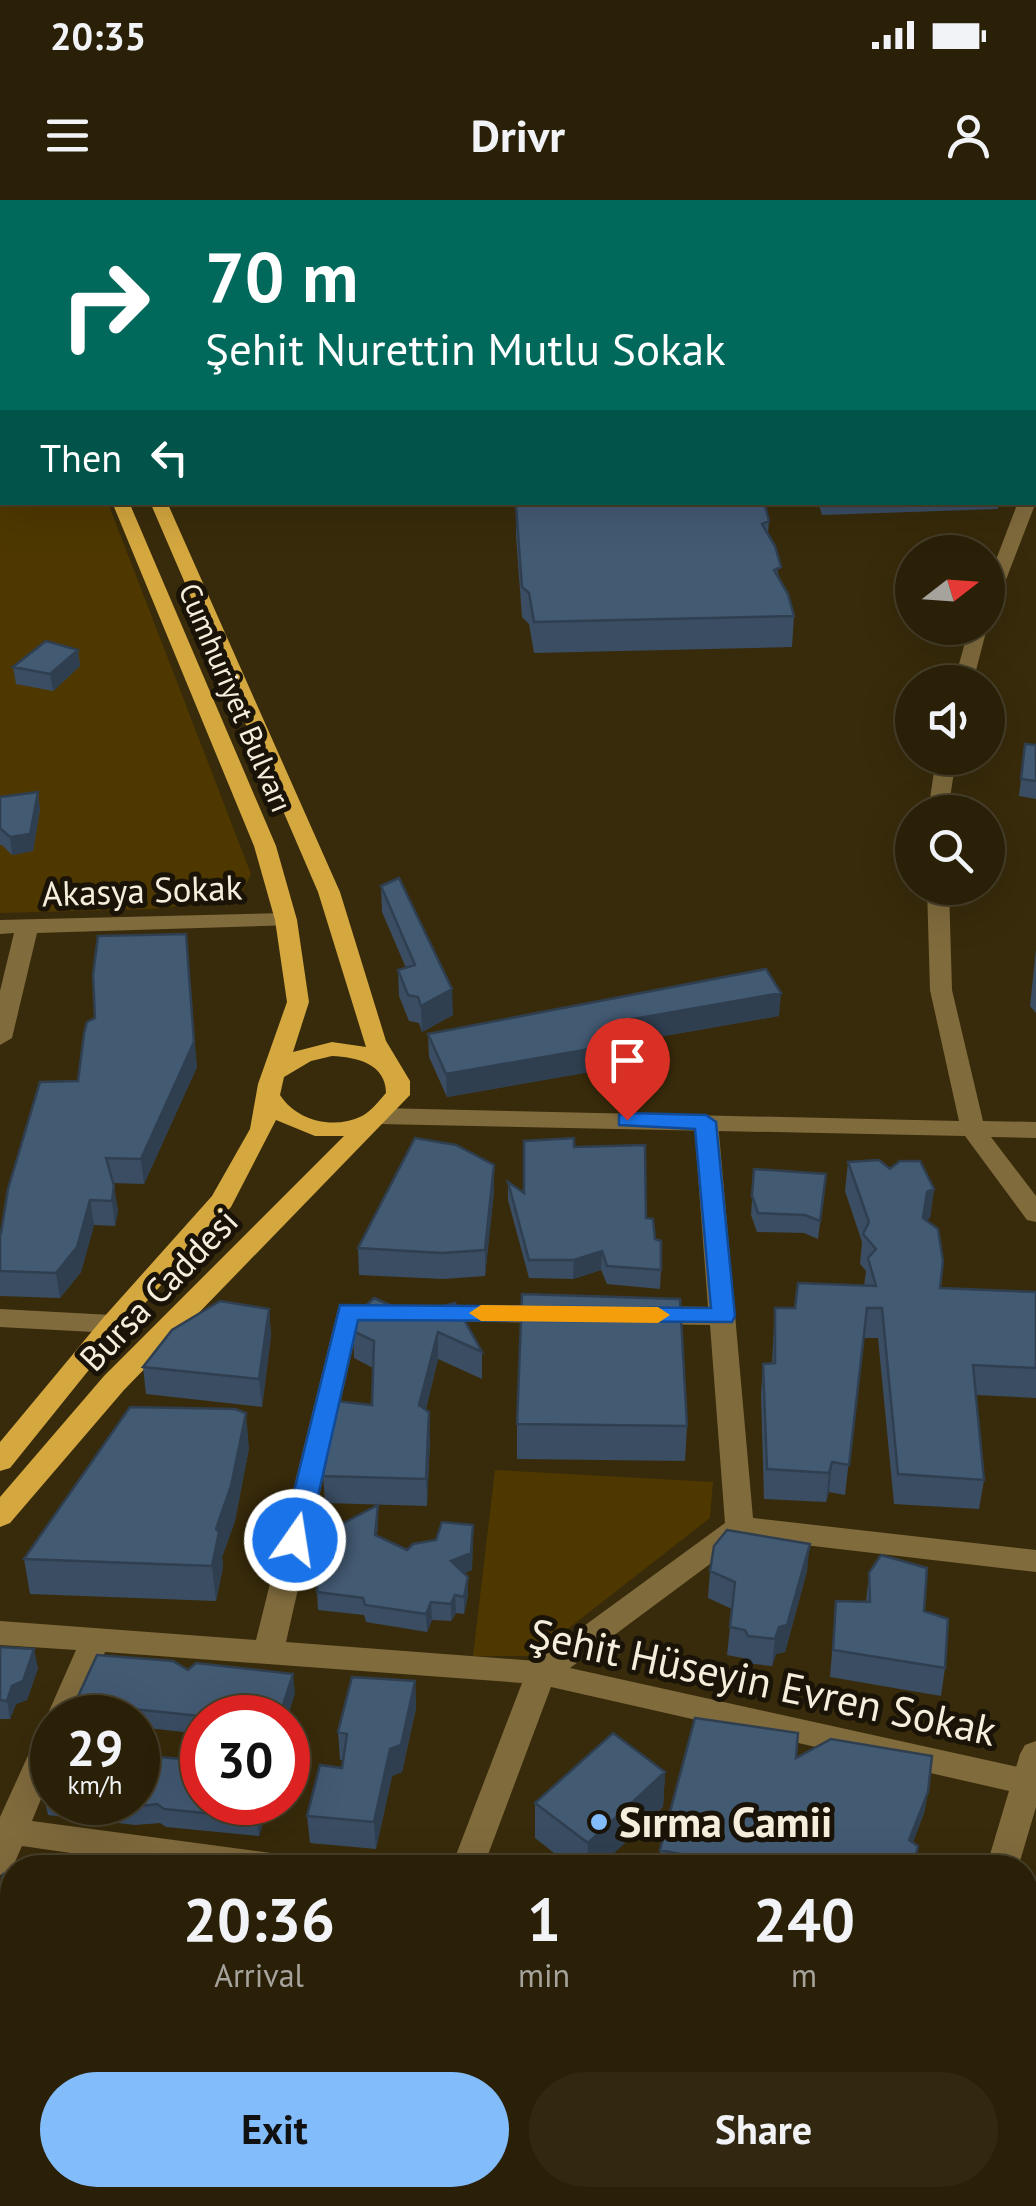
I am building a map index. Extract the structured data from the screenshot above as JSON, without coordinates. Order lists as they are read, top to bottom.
{
  "streets": {
    "main road": ["Cumhuriyet Bulvarı", "Bursa Caddesi"],
    "street": ["Akasya Sokak", "Şehit Hüseyin Evren Sokak"]
  },
  "crossings": [
    ["Cumhuriyet Bulvarı", "Akasya Sokak"],
    ["Cumhuriyet Bulvarı", "Bursa Caddesi"],
    ["Akasya Sokak", "Bursa Caddesi"]
  ],
  "places": ["Sırma Camii"],
  "north": "right",
  "page": {
    "status": "20:35",
    "header": "Drivr",
    "turn": ["70 m", "Şehit Nurettin Mutlu Sokak"],
    "then": "Then",
    "speed": "29 km/h",
    "limit": "30",
    "eta": [
      "20:36",
      "Arrival",
      "1",
      "min",
      "240",
      "m"
    ],
    "buttons": ["Exit", "Share"]
  }
}
